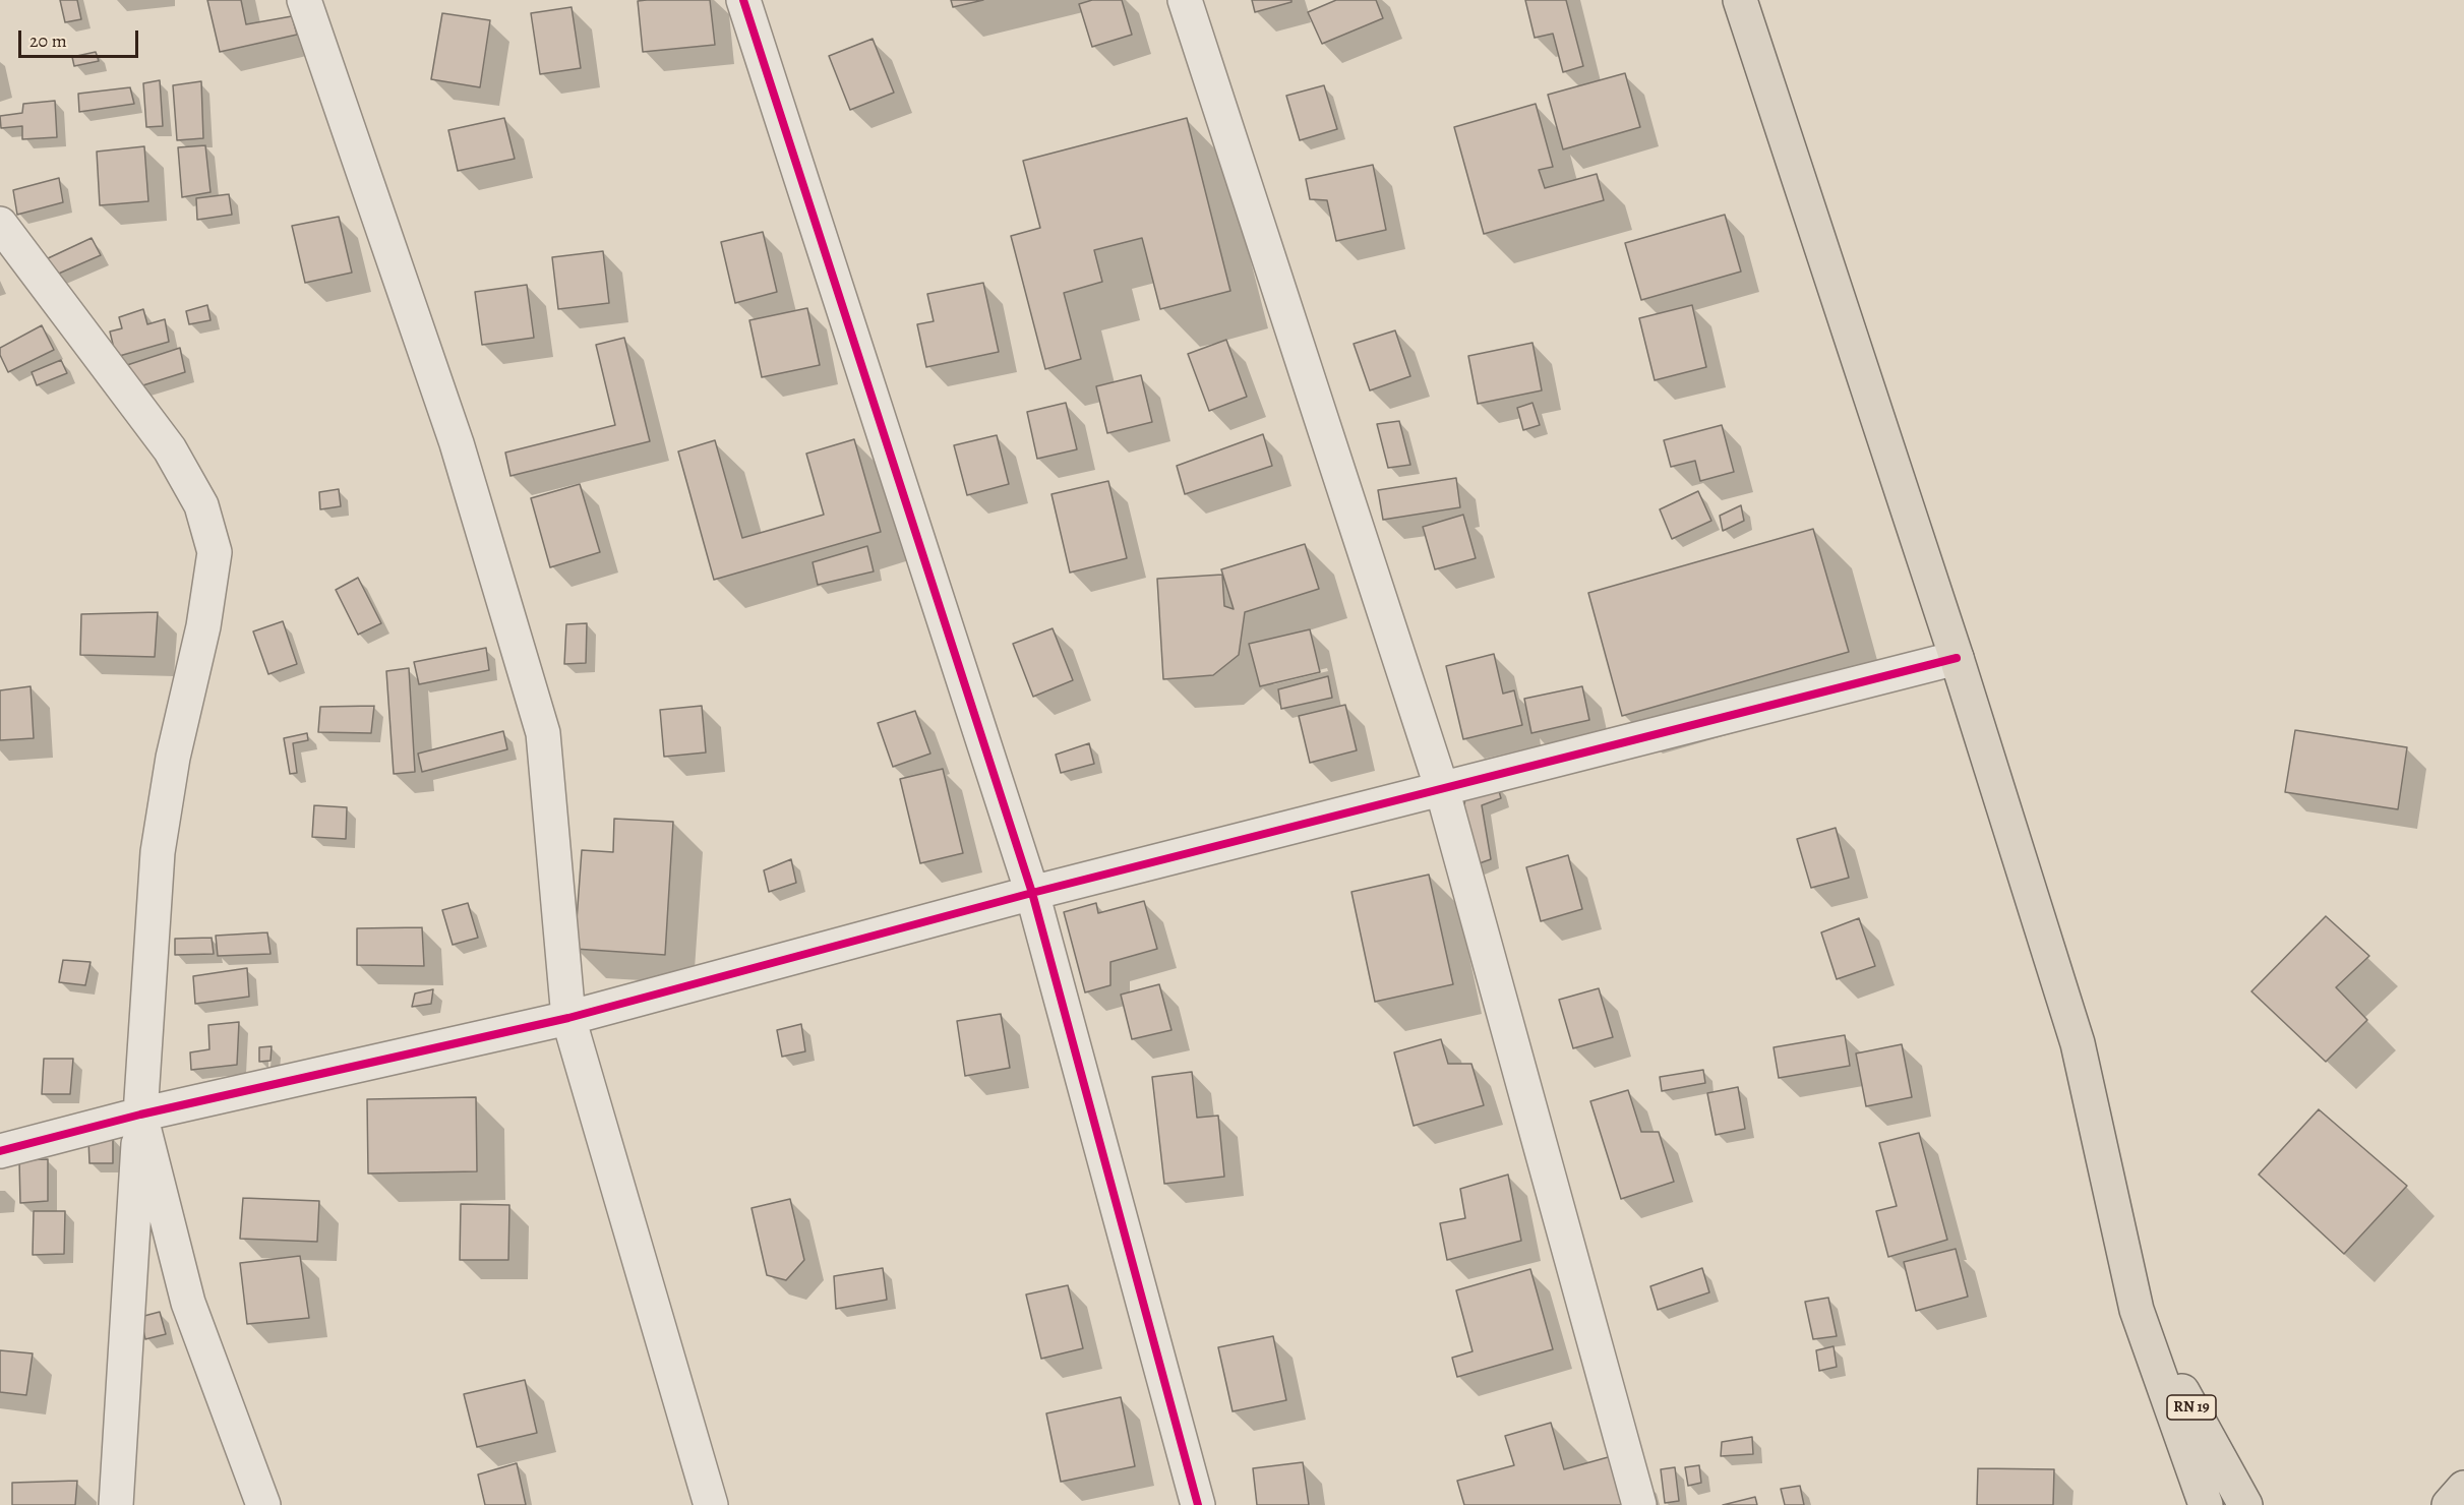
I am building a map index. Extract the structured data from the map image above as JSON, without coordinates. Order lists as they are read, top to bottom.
{
  "streets": {
    "main road": ["RN 19"]
  },
  "scale_bar": "20 m"
}
